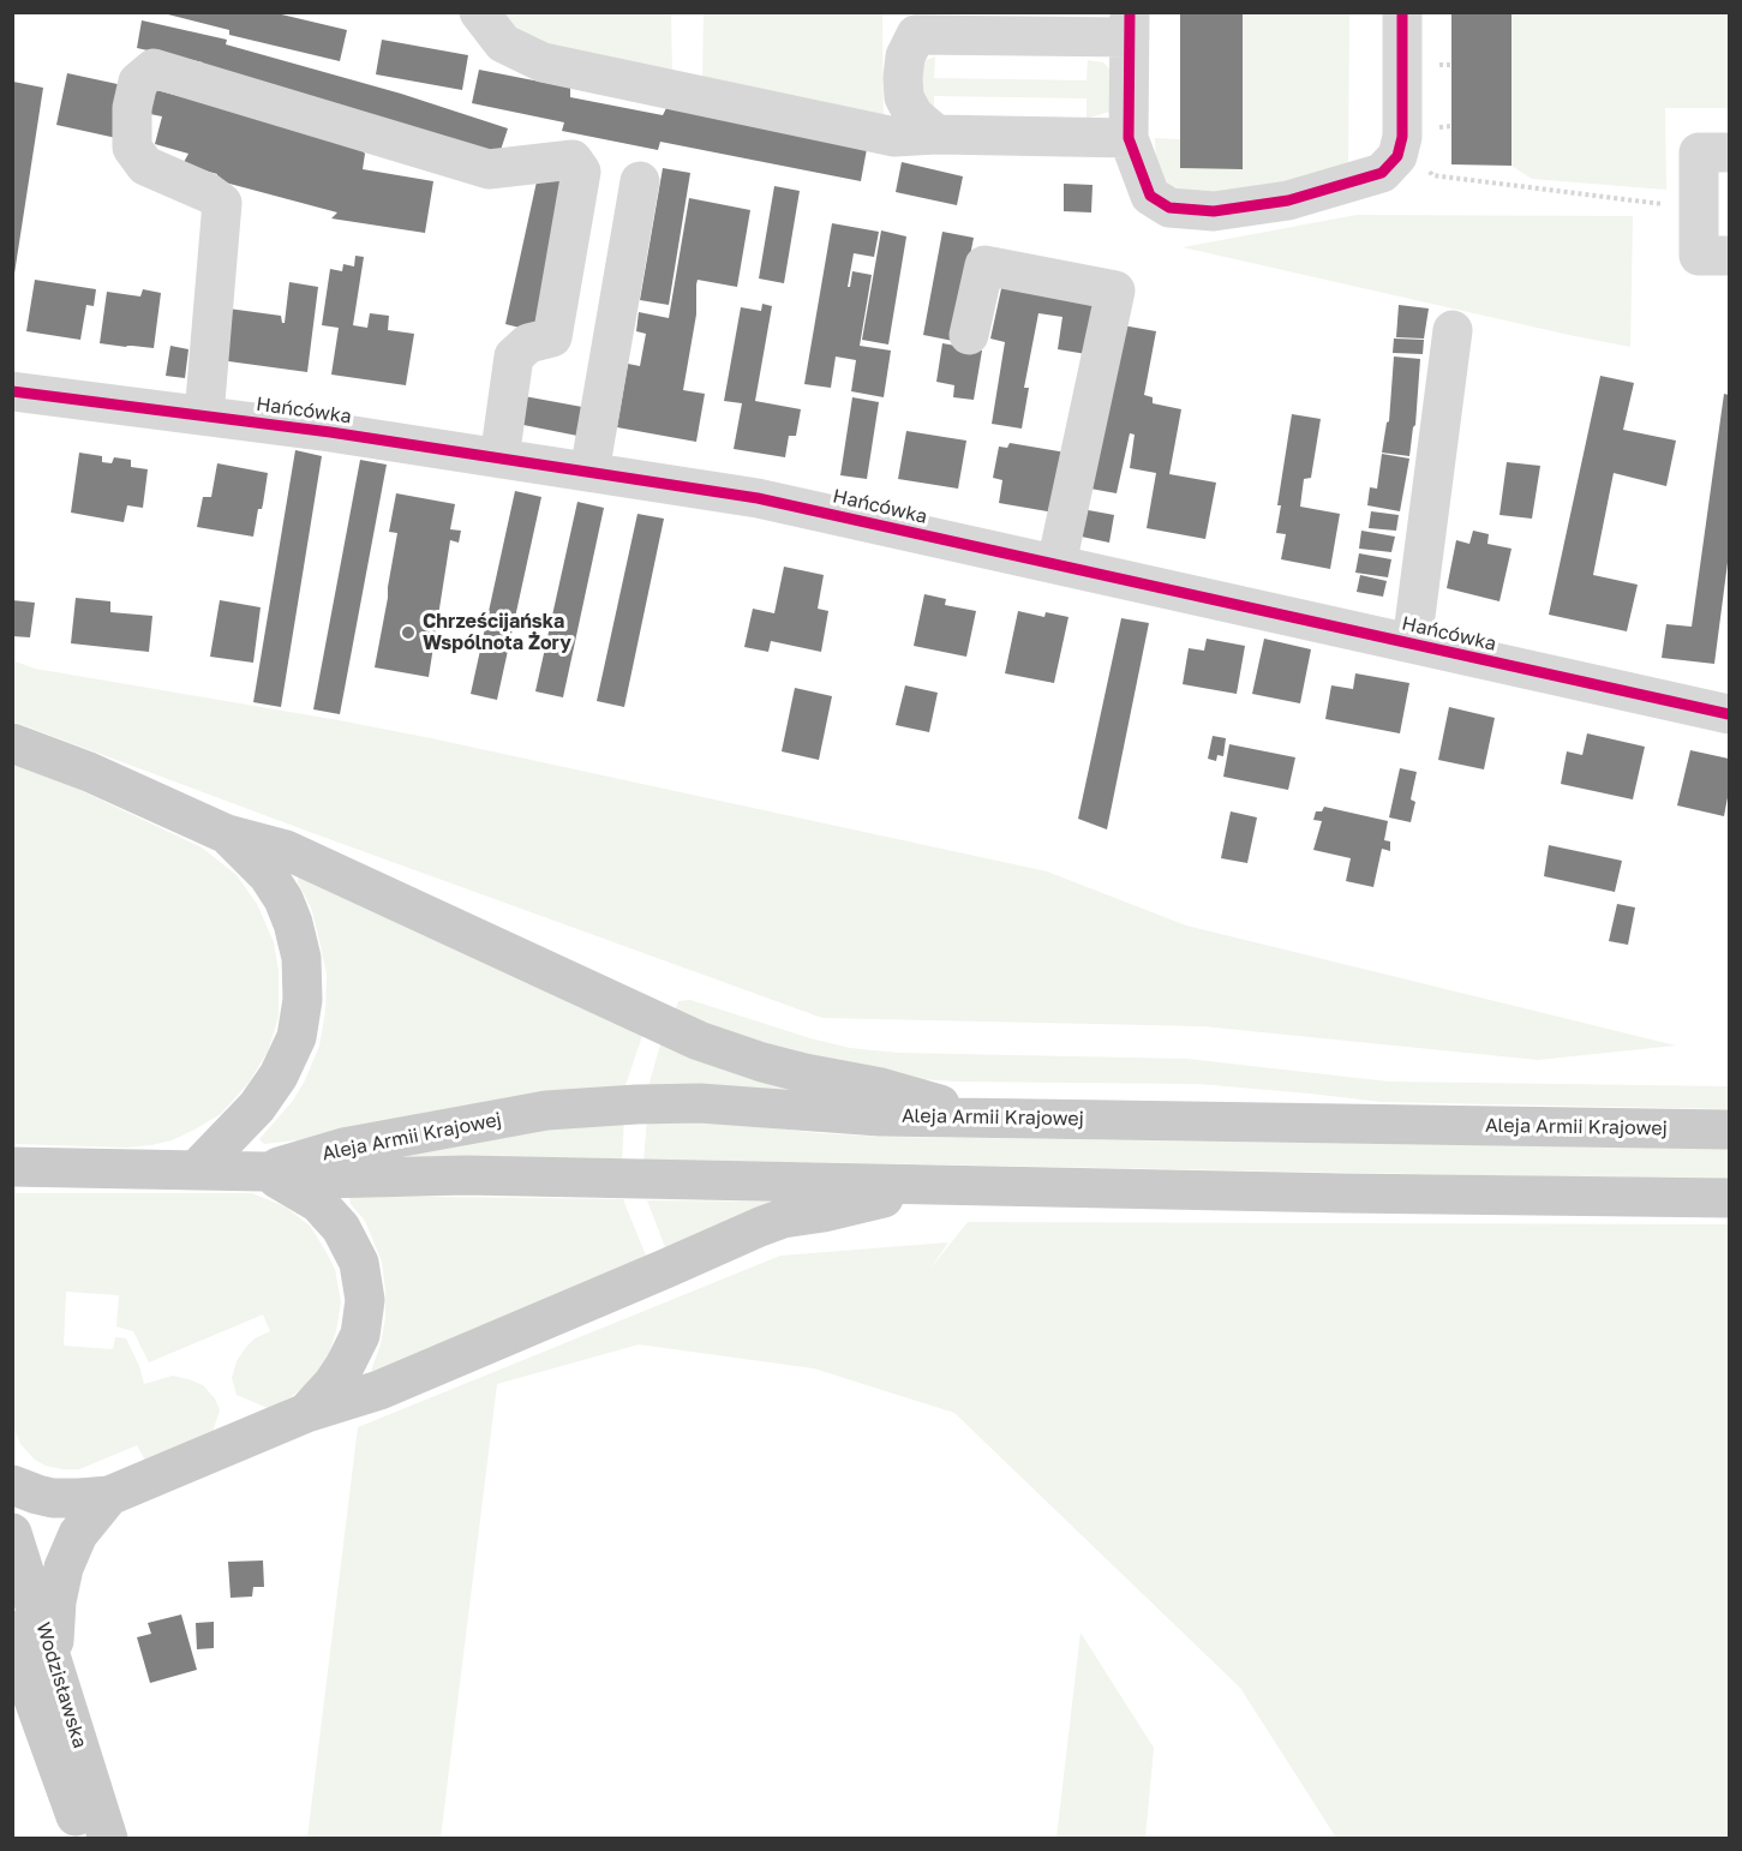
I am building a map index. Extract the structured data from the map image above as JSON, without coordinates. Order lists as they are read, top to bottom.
{
  "streets": {
    "main road": ["Aleja Armii Krajowej", "Wodzisławska"],
    "street": ["Hańcówka"]
  },
  "places": ["Chrześcijańska Wspólnota Żory"]
}
